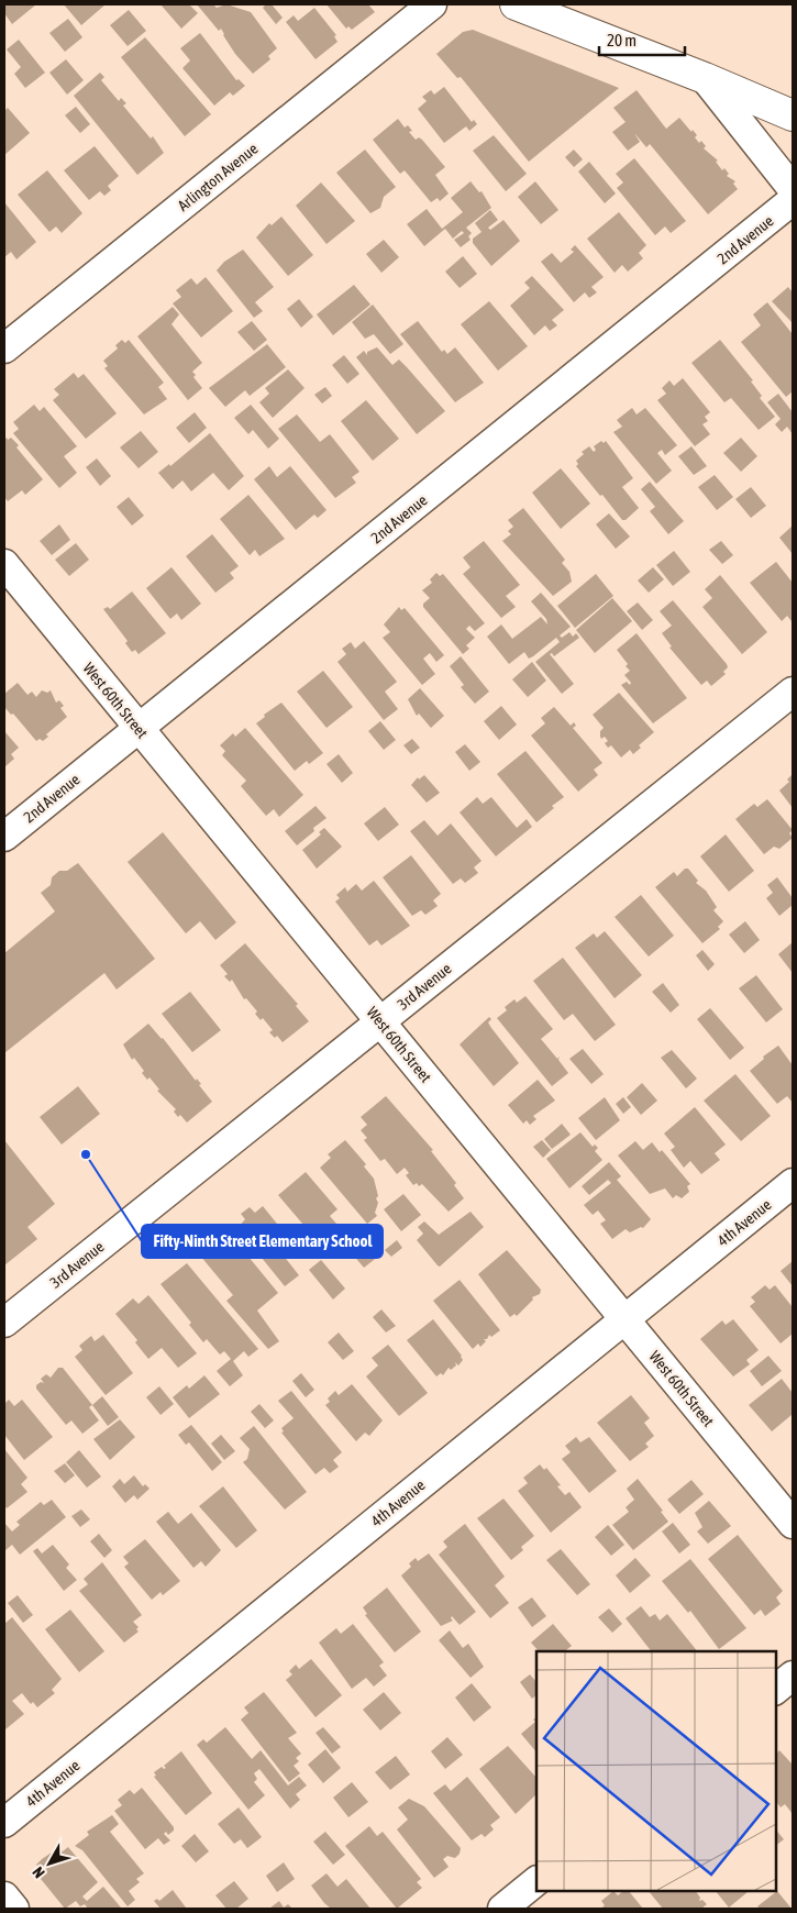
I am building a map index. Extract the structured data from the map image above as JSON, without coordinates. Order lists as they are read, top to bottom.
{
  "streets": {
    "street": [
      "Arlington Avenue",
      "2nd Avenue",
      "West 60th Street",
      "3rd Avenue",
      "4th Avenue"
    ]
  },
  "crossings": [
    ["2nd Avenue", "West 60th Street"],
    ["West 60th Street", "3rd Avenue"],
    ["West 60th Street", "4th Avenue"]
  ],
  "places": ["Fifty-Ninth Street Elementary School"],
  "scale_bar": "20 m",
  "north": "bottom left"
}
